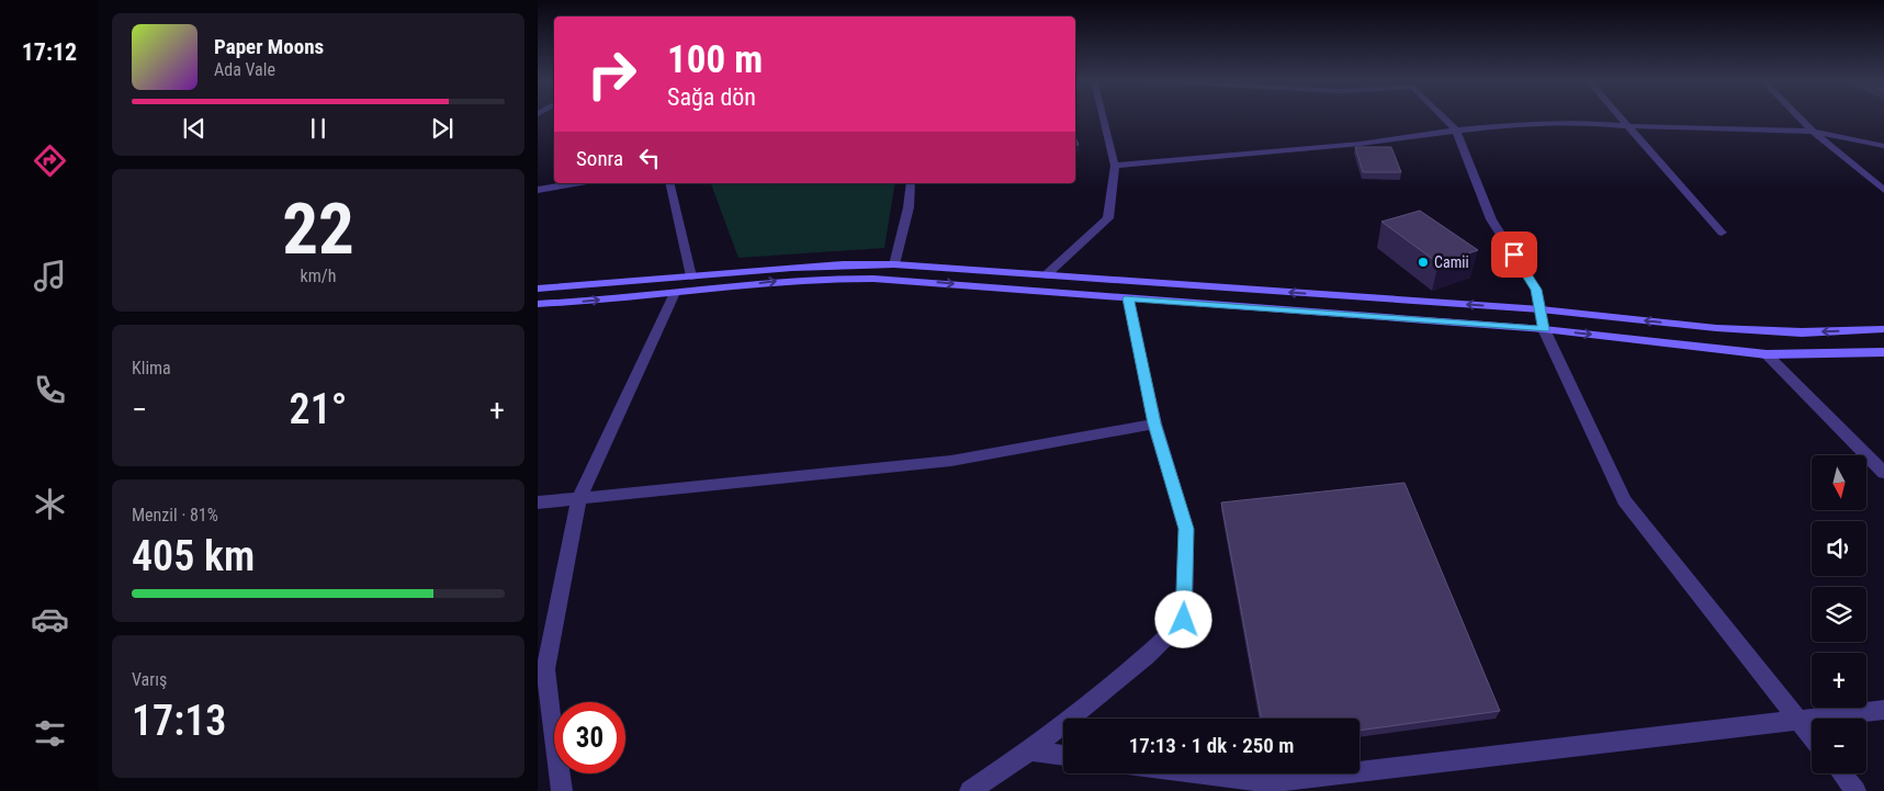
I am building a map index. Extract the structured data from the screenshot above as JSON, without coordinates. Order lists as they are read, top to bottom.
{
  "places": ["Camii"],
  "north": "bottom",
  "page": {
    "tabs": "17:12",
    "turn": ["100 m", "Sağa dön"],
    "song": ["Paper Moons", "Ada Vale"],
    "then": "Sonra",
    "tile": [
      ["22", "km/h"],
      "Klima",
      ["Menzil · 81%", "405 km"],
      ["Varış", "17:13"]
    ],
    "heat": ["−", "21°", "+"],
    "map_buttons": ["+", "−"],
    "limit": "30",
    "trip": "17:13 · 1 dk · 250 m"
  }
}
